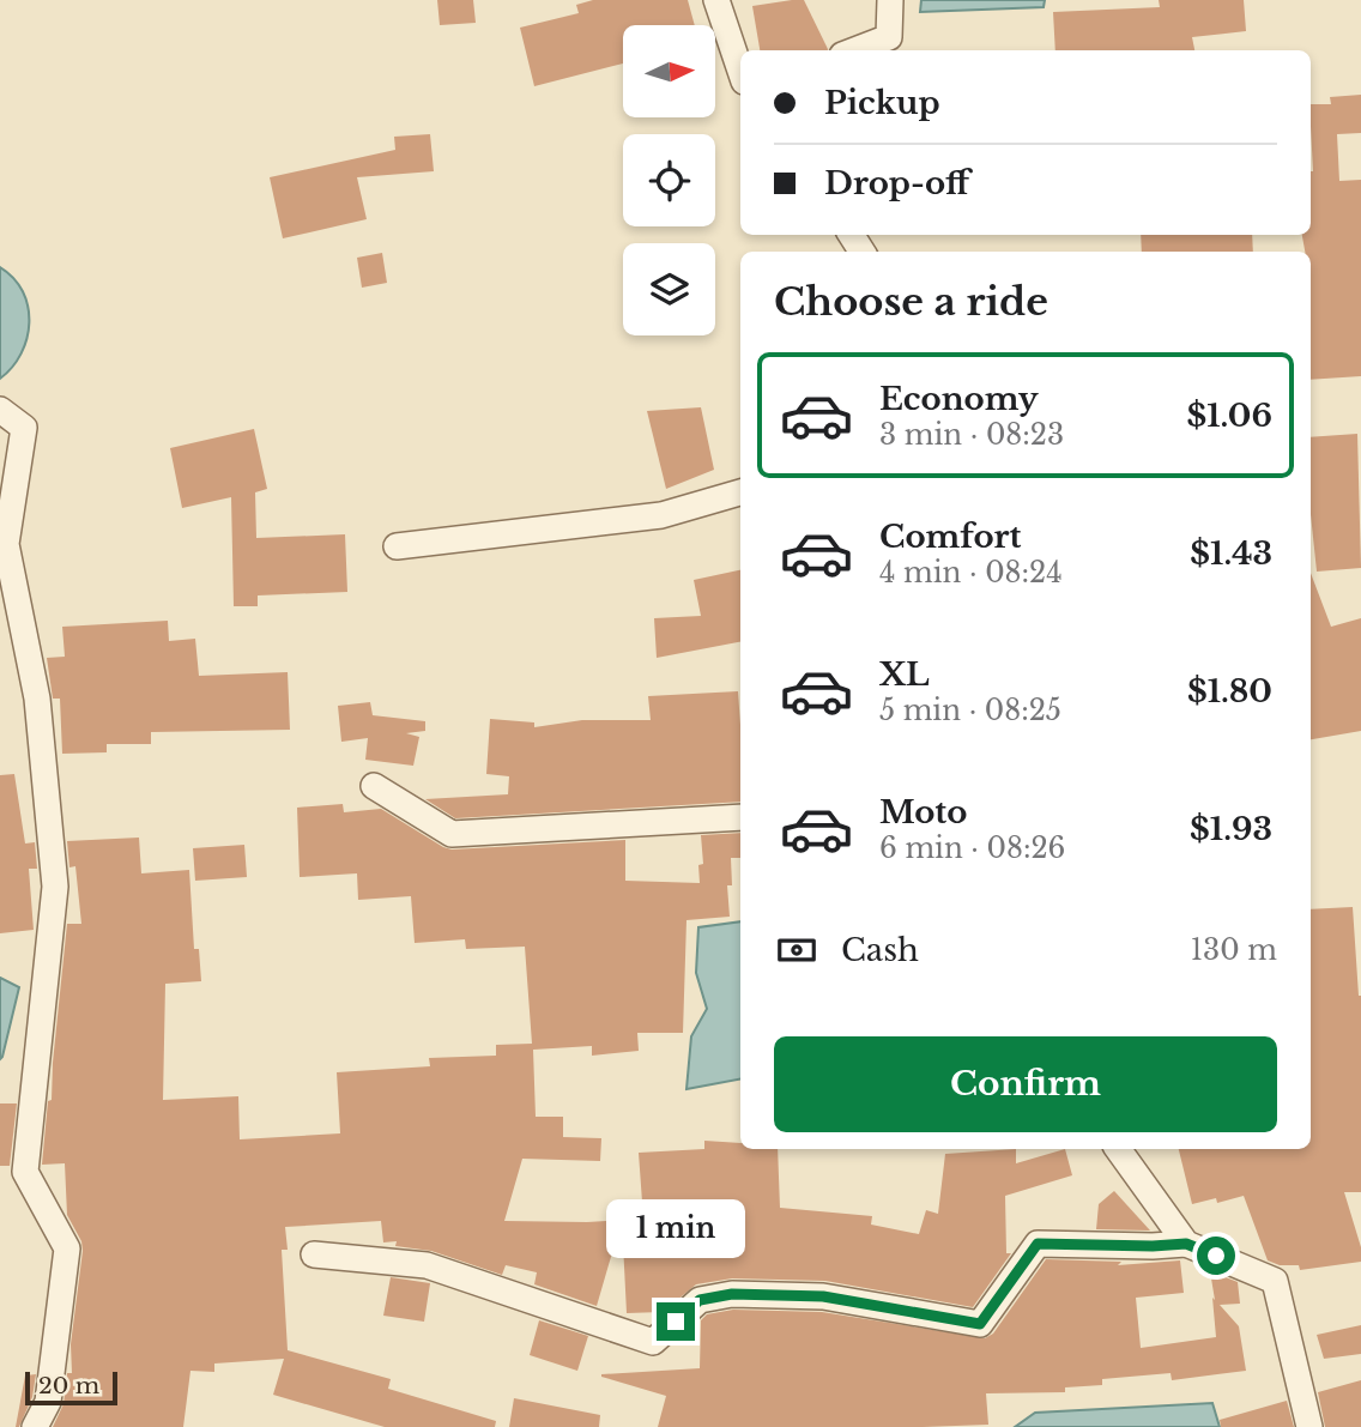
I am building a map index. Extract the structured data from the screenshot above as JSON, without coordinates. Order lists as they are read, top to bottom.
{
  "scale_bar": "20 m",
  "north": "right",
  "page": {
    "banner": ["Pickup", "Drop-off"],
    "heading": "Choose a ride",
    "list": [
      {
        "name": "Economy",
        "note": "3 min · 08:23",
        "value": "$1.06"
      },
      {
        "name": "Comfort",
        "note": "4 min · 08:24",
        "value": "$1.43"
      },
      {
        "name": "XL",
        "note": "5 min · 08:25",
        "value": "$1.80"
      },
      {
        "name": "Moto",
        "note": "6 min · 08:26",
        "value": "$1.93"
      }
    ],
    "pay": ["Cash", "130 m"],
    "buttons": "Confirm",
    "bubble": "1 min",
    "scale": "20 m"
  }
}
